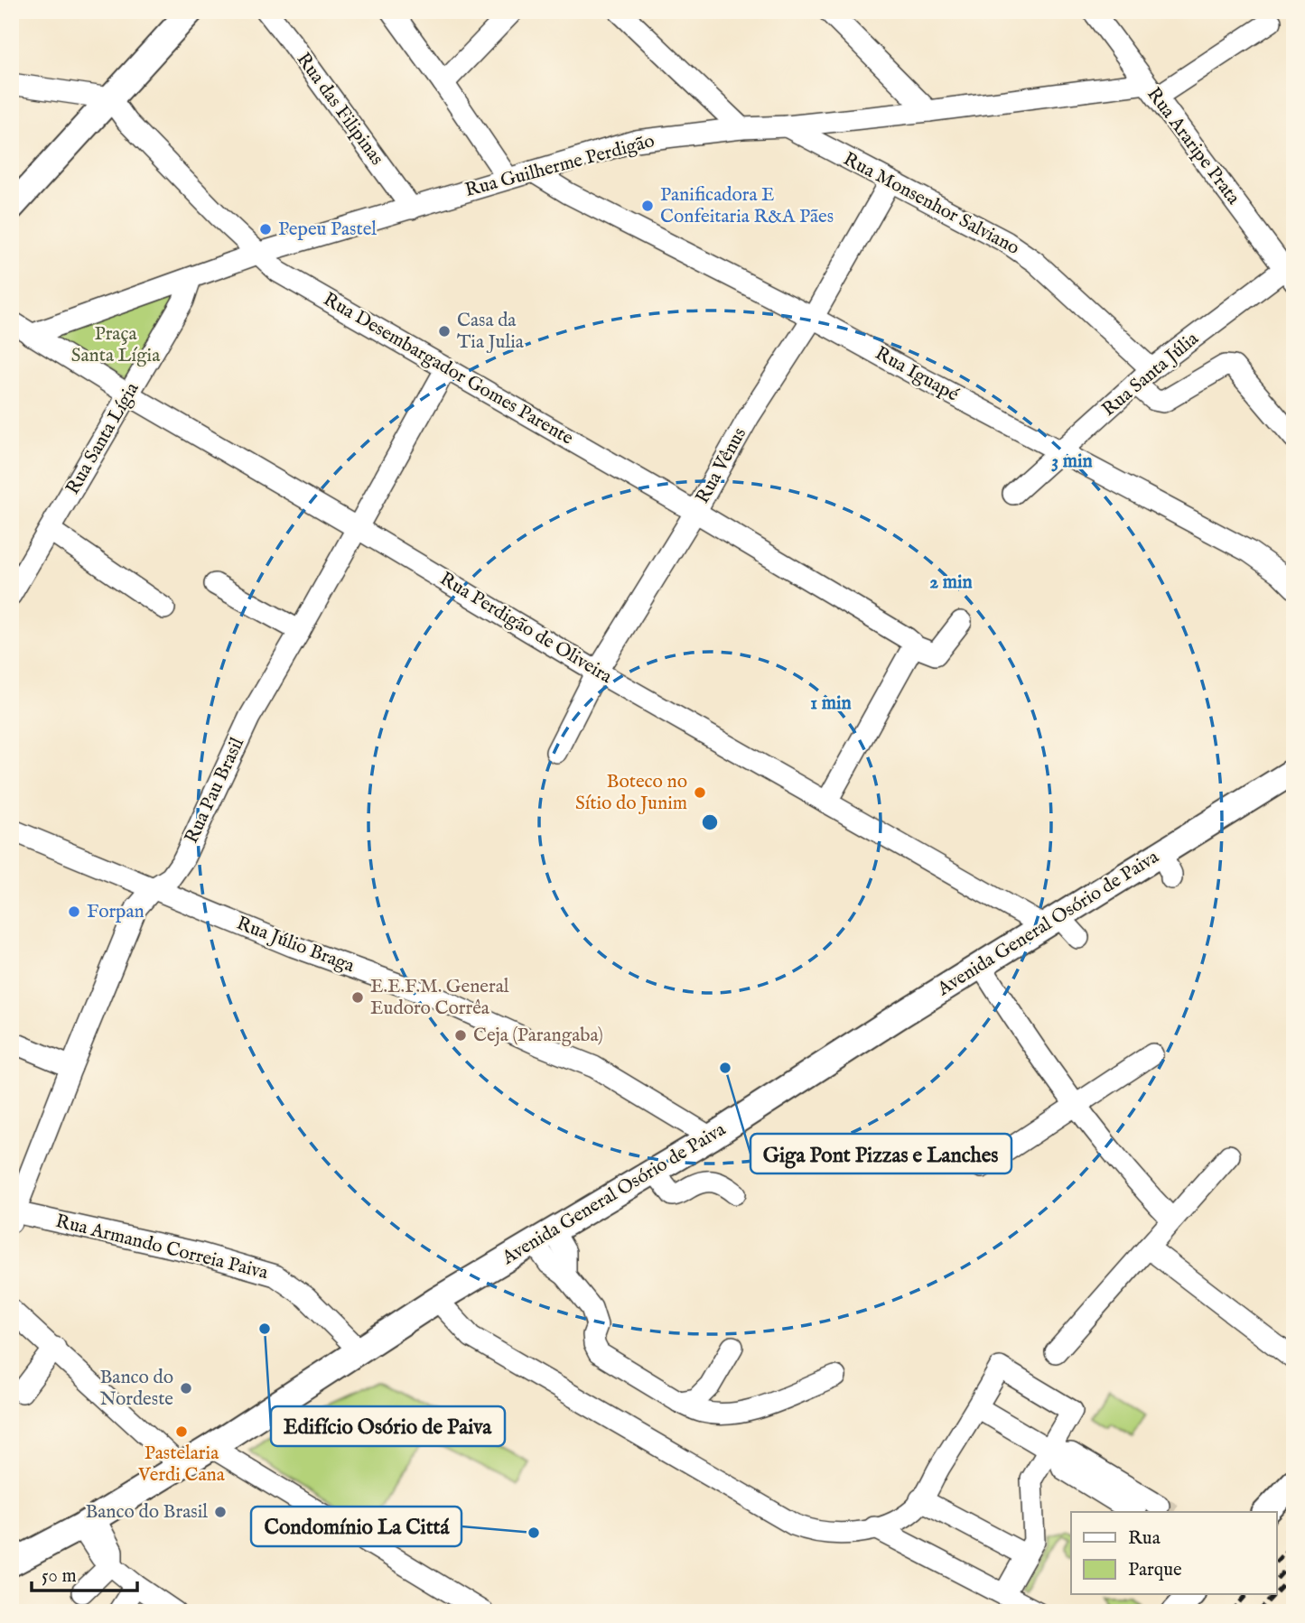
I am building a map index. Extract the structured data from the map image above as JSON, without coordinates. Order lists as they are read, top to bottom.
{
  "streets": {
    "main road": ["Avenida General Osório de Paiva"],
    "street": [
      "Rua das Filipinas",
      "Rua Araripe Prata",
      "Rua Guilherme Perdigão",
      "Rua Monsenhor Salviano",
      "Rua Desembargador Gomes Parente",
      "Rua Iguapé",
      "Rua Santa Júlia",
      "Rua Santa Lígia",
      "Rua Vênus",
      "Rua Perdigão de Oliveira",
      "Rua Pau Brasil",
      "Rua Júlio Braga",
      "Rua Armando Correia Paiva"
    ]
  },
  "crossings": [
    ["Rua das Filipinas", "Rua Guilherme Perdigão"],
    ["Rua Araripe Prata", "Rua Guilherme Perdigão"],
    ["Rua Araripe Prata", "Rua Santa Júlia"],
    ["Rua Guilherme Perdigão", "Rua Monsenhor Salviano"],
    ["Rua Guilherme Perdigão", "Rua Desembargador Gomes Parente"],
    ["Rua Guilherme Perdigão", "Rua Iguapé"],
    ["Rua Guilherme Perdigão", "Rua Santa Lígia"],
    ["Rua Guilherme Perdigão", "Rua Perdigão de Oliveira"],
    ["Rua Monsenhor Salviano", "Rua Santa Júlia"],
    ["Rua Monsenhor Salviano", "Rua Vênus"],
    ["Rua Desembargador Gomes Parente", "Rua Vênus"],
    ["Rua Desembargador Gomes Parente", "Rua Pau Brasil"],
    ["Rua Iguapé", "Rua Santa Júlia"],
    ["Rua Iguapé", "Rua Vênus"],
    ["Rua Santa Lígia", "Rua Perdigão de Oliveira"],
    ["Rua Vênus", "Rua Perdigão de Oliveira"],
    ["Rua Perdigão de Oliveira", "Rua Pau Brasil"],
    ["Rua Perdigão de Oliveira", "Avenida General Osório de Paiva"],
    ["Rua Pau Brasil", "Rua Júlio Braga"],
    ["Rua Pau Brasil", "Rua Armando Correia Paiva"],
    ["Avenida General Osório de Paiva", "Rua Júlio Braga"],
    ["Avenida General Osório de Paiva", "Rua Armando Correia Paiva"]
  ],
  "parks": ["Praça Santa Lígia"],
  "places": [
    "Panificadora E Confeitaria R&A Pães",
    "Pepeu Pastel",
    "Casa da Tia Julia",
    "Boteco no Sítio do Junim",
    "Forpan",
    "E.E.F.M. General Eudoro Corrêa",
    "Ceja (Parangaba)",
    "Giga Pont Pizzas e Lanches",
    "Edifício Osório de Paiva",
    "Banco do Nordeste",
    "Pastelaria Verdi Cana",
    "Banco do Brasil",
    "Condomínio La Cittá"
  ],
  "legend": ["Rua", "Parque"],
  "scale_bar": "50 m",
  "rings": ["3 min", "2 min", "1 min"]
}
